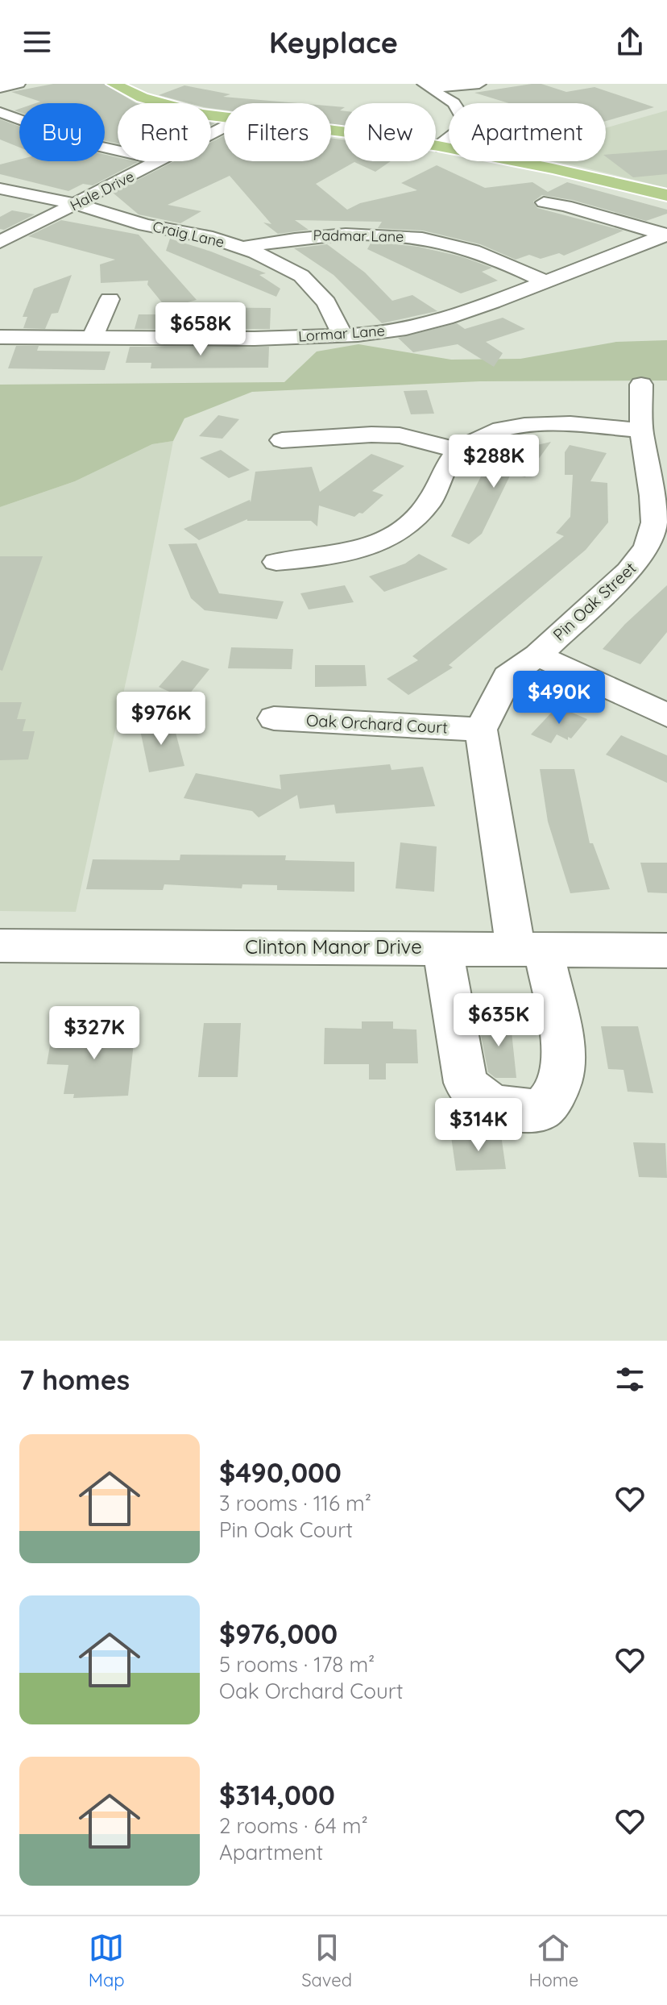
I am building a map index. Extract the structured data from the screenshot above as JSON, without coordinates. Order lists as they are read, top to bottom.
{
  "streets": {
    "street": [
      "Hale Drive",
      "Craig Lane",
      "Padmar Lane",
      "Lormar Lane",
      "Pin Oak Street",
      "Oak Orchard Court",
      "Clinton Manor Drive"
    ]
  },
  "crossings": [
    ["Hale Drive", "Craig Lane"],
    ["Craig Lane", "Padmar Lane"],
    ["Craig Lane", "Lormar Lane"],
    ["Padmar Lane", "Lormar Lane"],
    ["Pin Oak Street", "Oak Orchard Court"]
  ],
  "page": {
    "header": "Keyplace",
    "chip": [
      "Buy",
      "Rent",
      "Filters",
      "New",
      "Apartment"
    ],
    "price": [
      "$658K",
      "$288K",
      "$490K",
      "$976K",
      "$635K",
      "$327K",
      "$314K"
    ],
    "heading": "7 homes",
    "list": [
      {
        "name": "$490,000",
        "note": "3 rooms · 116 m² · Pin Oak Court"
      },
      {
        "name": "$976,000",
        "note": "5 rooms · 178 m² · Oak Orchard Court"
      },
      {
        "name": "$314,000",
        "note": "2 rooms · 64 m² · Apartment"
      }
    ],
    "tabs": ["Map", "Saved", "Home"]
  }
}
